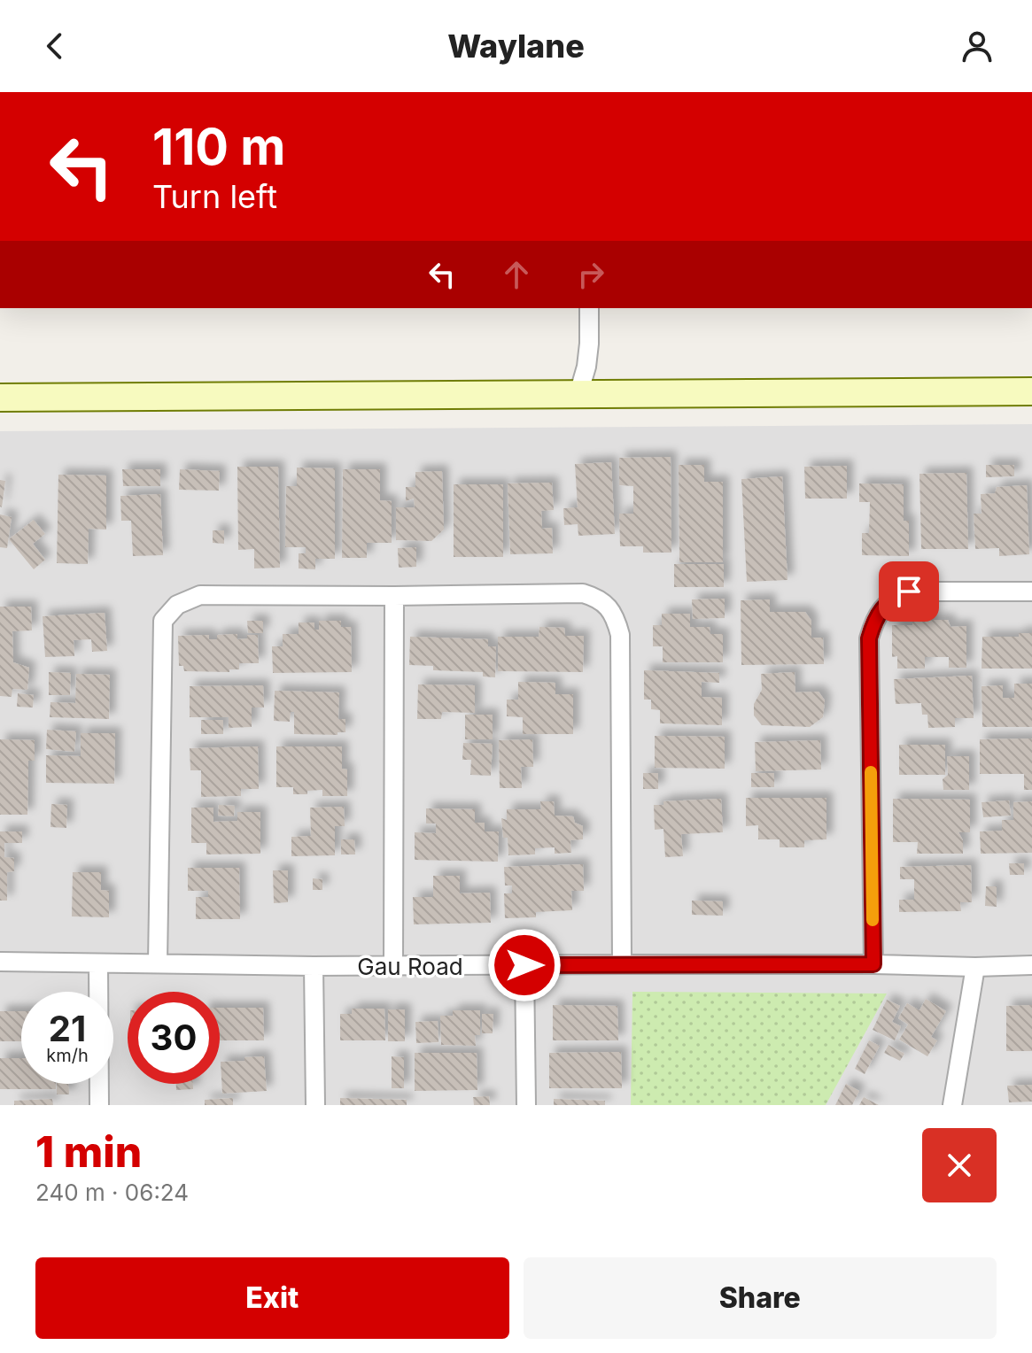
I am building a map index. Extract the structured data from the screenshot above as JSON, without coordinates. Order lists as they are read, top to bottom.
{
  "streets": {
    "street": ["Gau Road"]
  },
  "page": {
    "header": "Waylane",
    "turn": ["110 m", "Turn left"],
    "speed": "21 km/h",
    "limit": "30",
    "heading": ["1 min", "240 m · 06:24"],
    "buttons": ["Exit", "Share"]
  }
}
